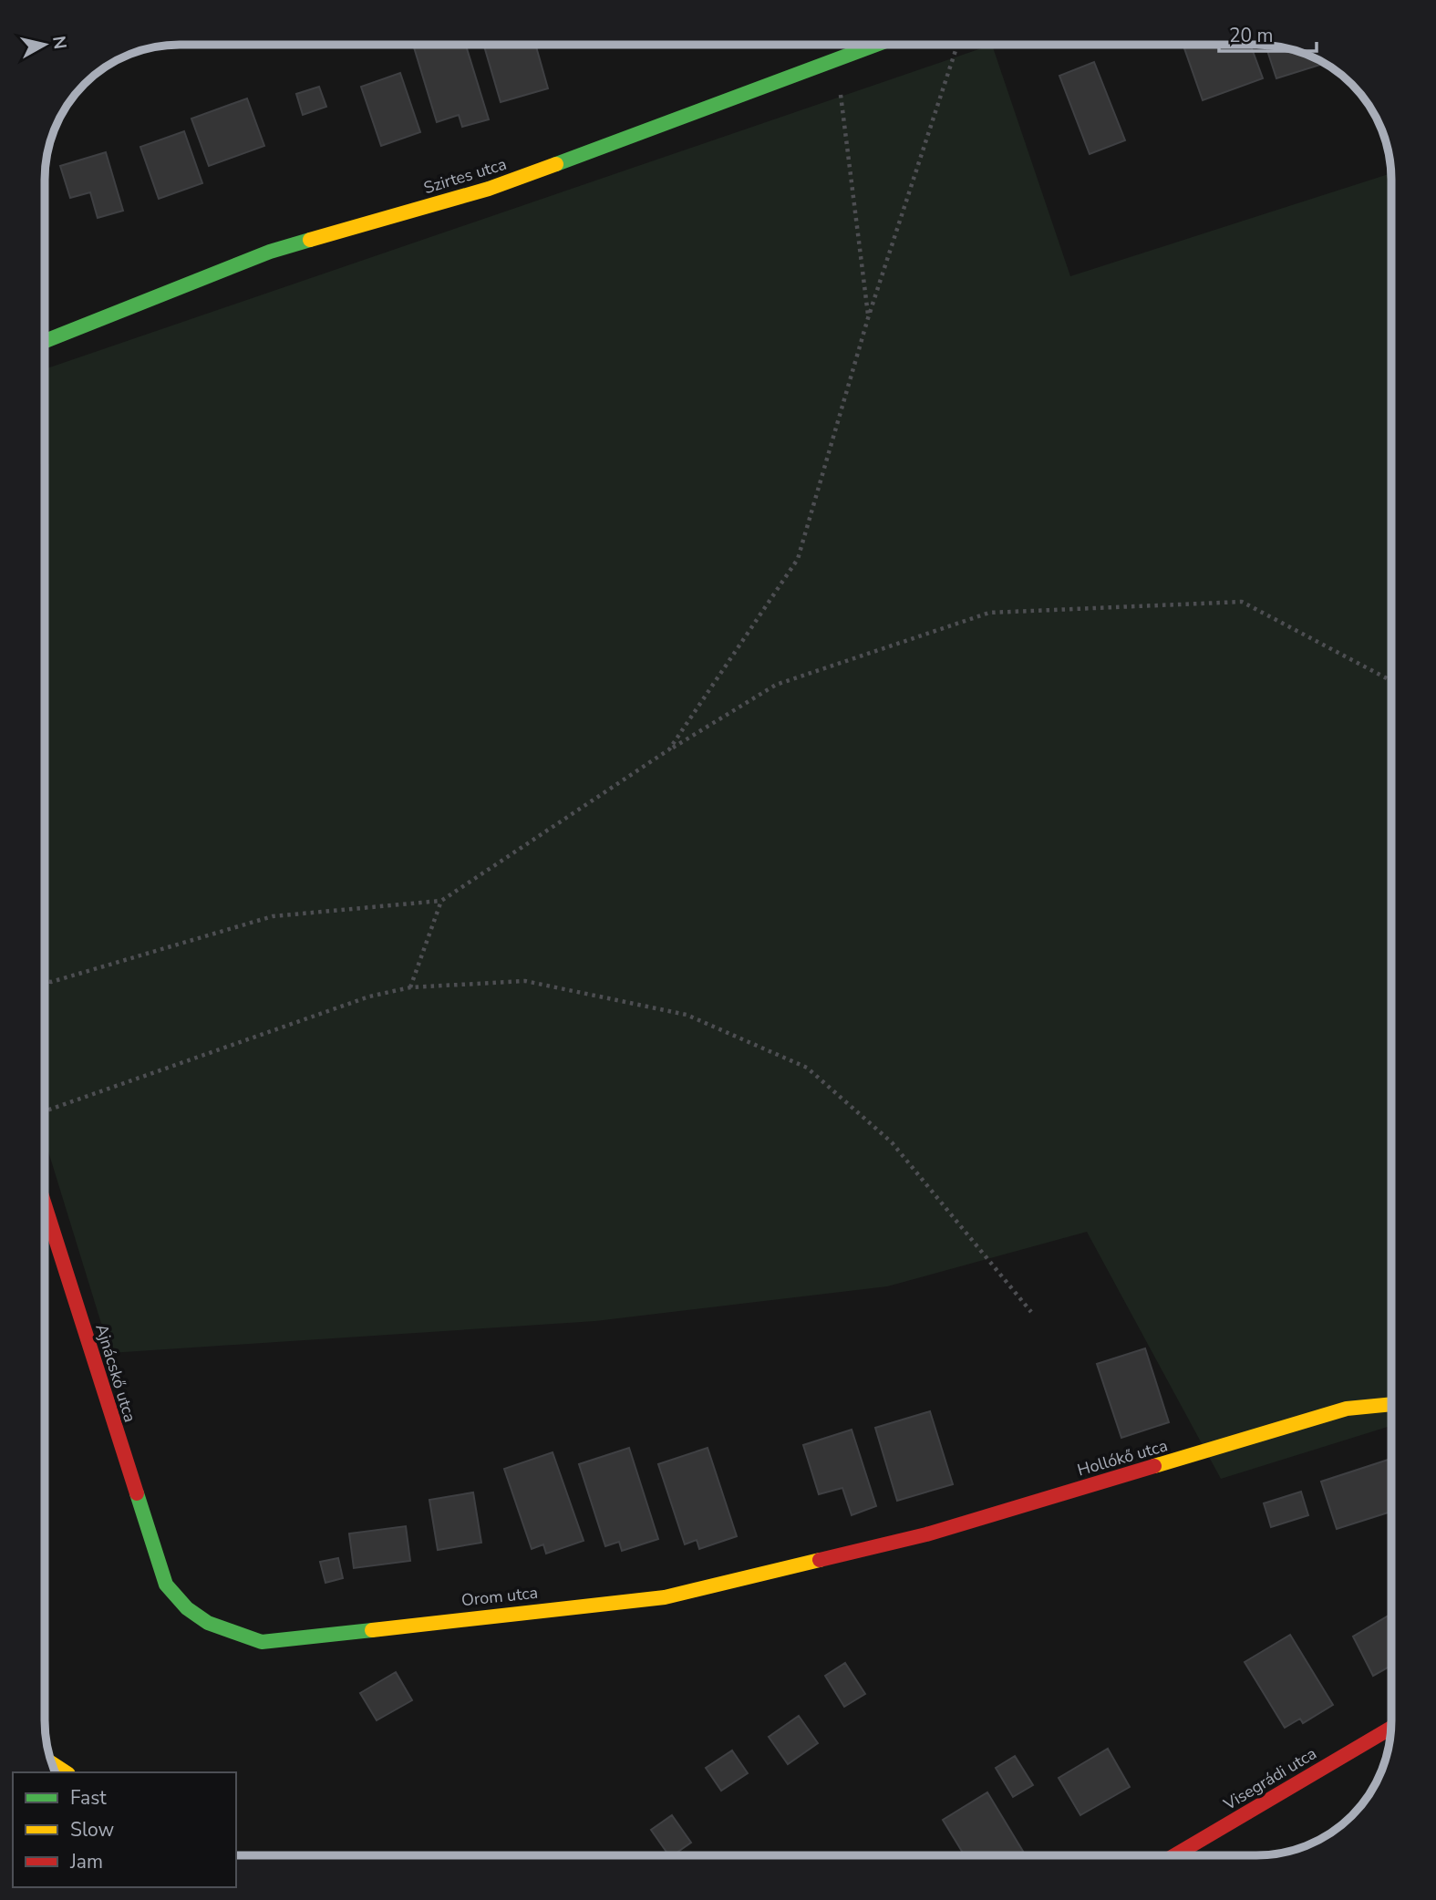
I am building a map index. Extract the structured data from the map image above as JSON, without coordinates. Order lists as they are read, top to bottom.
{
  "streets": {
    "main road": [
      "Szirtes utca",
      "Ajnácskő utca",
      "Hollókő utca",
      "Orom utca",
      "Visegrádi utca"
    ]
  },
  "crossings": [
    ["Ajnácskő utca", "Orom utca"],
    ["Hollókő utca", "Orom utca"]
  ],
  "legend": ["Fast", "Slow", "Jam"],
  "scale_bar": "20 m",
  "north": "right"
}
